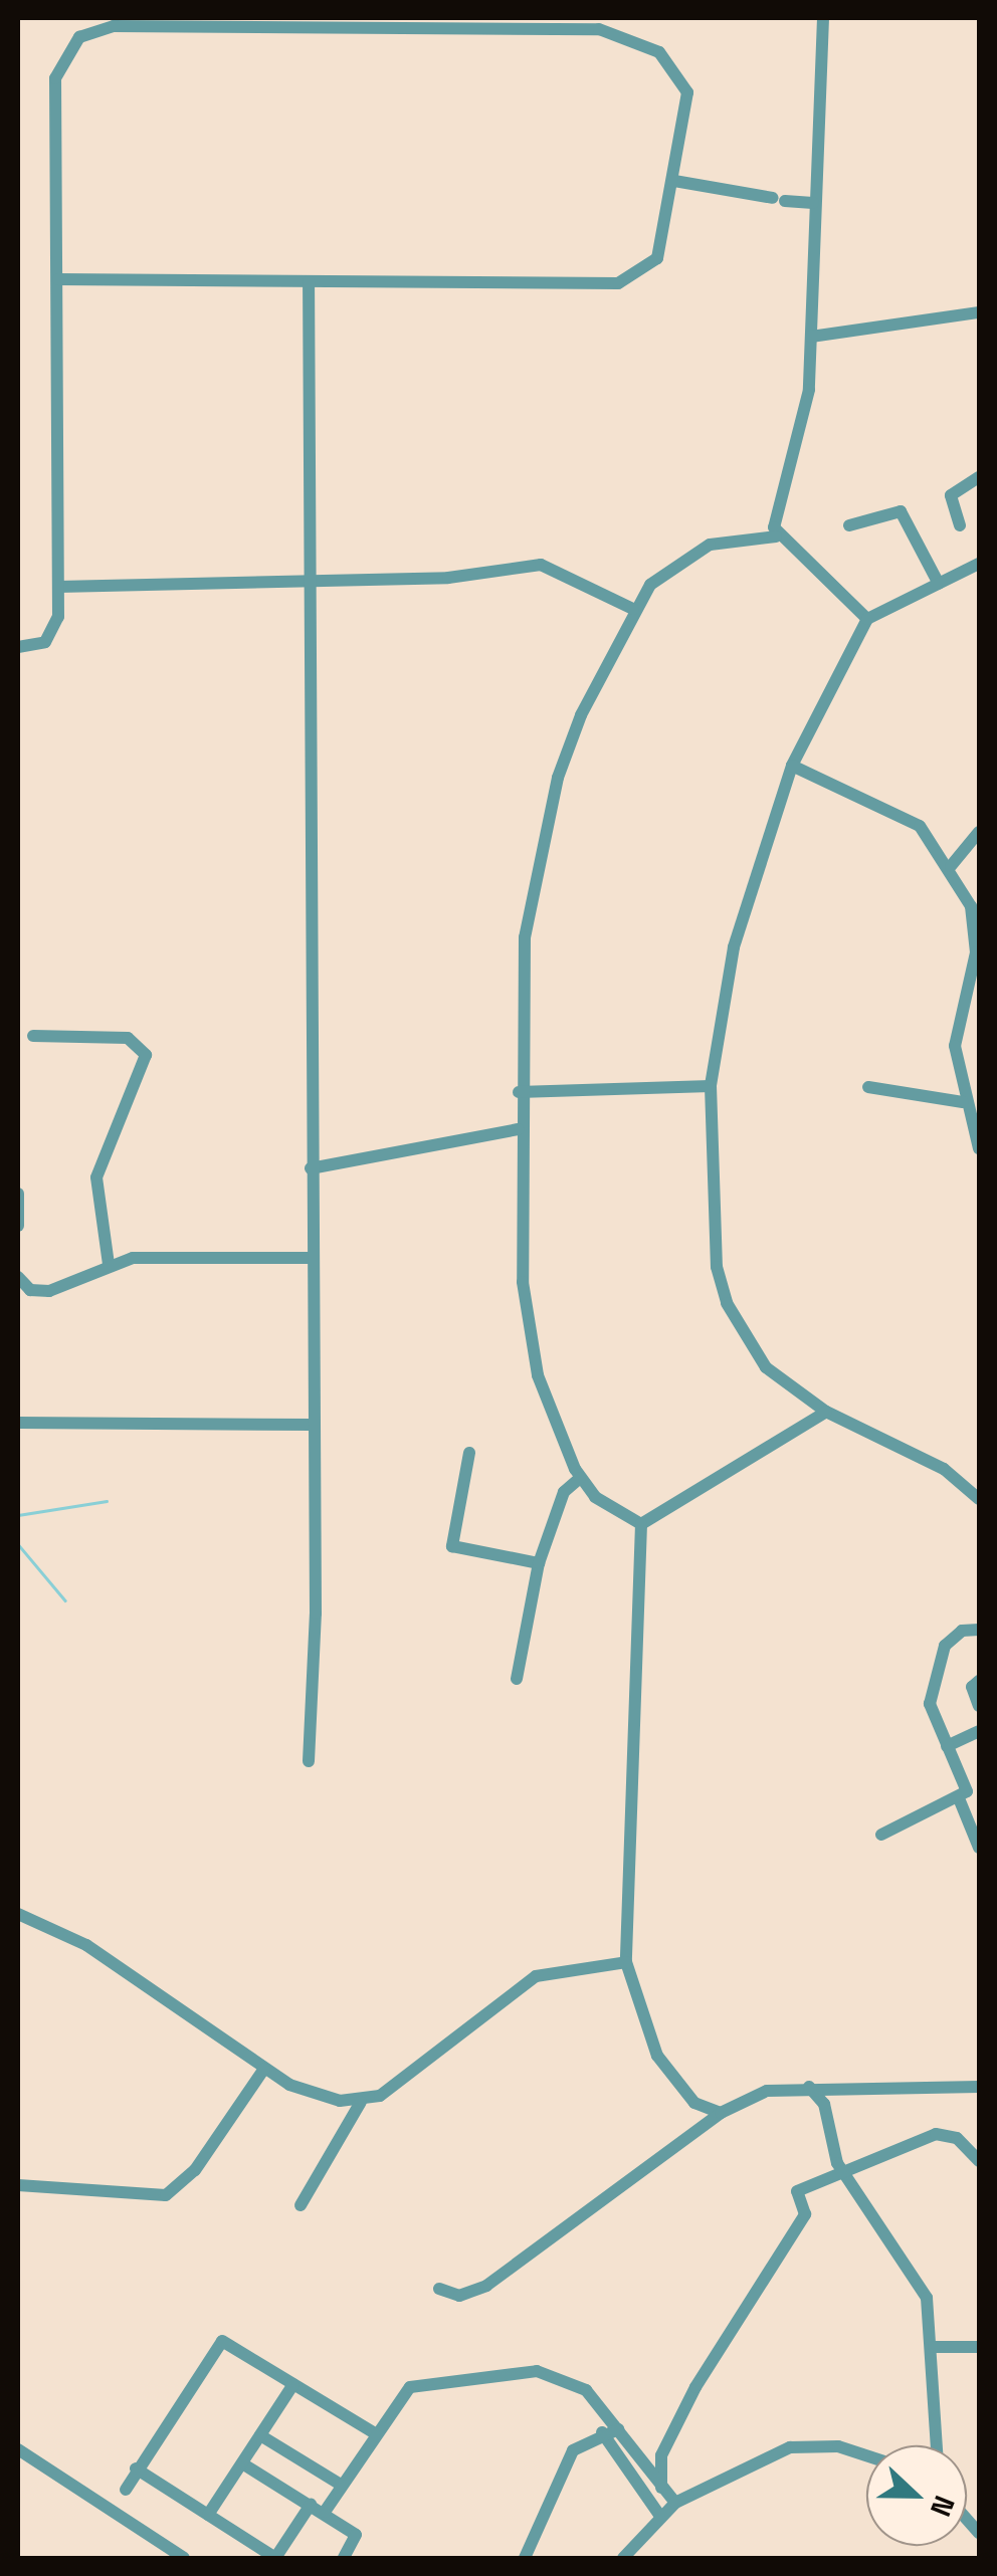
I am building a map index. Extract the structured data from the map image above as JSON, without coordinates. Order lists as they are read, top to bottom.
{
  "north": "right"
}
